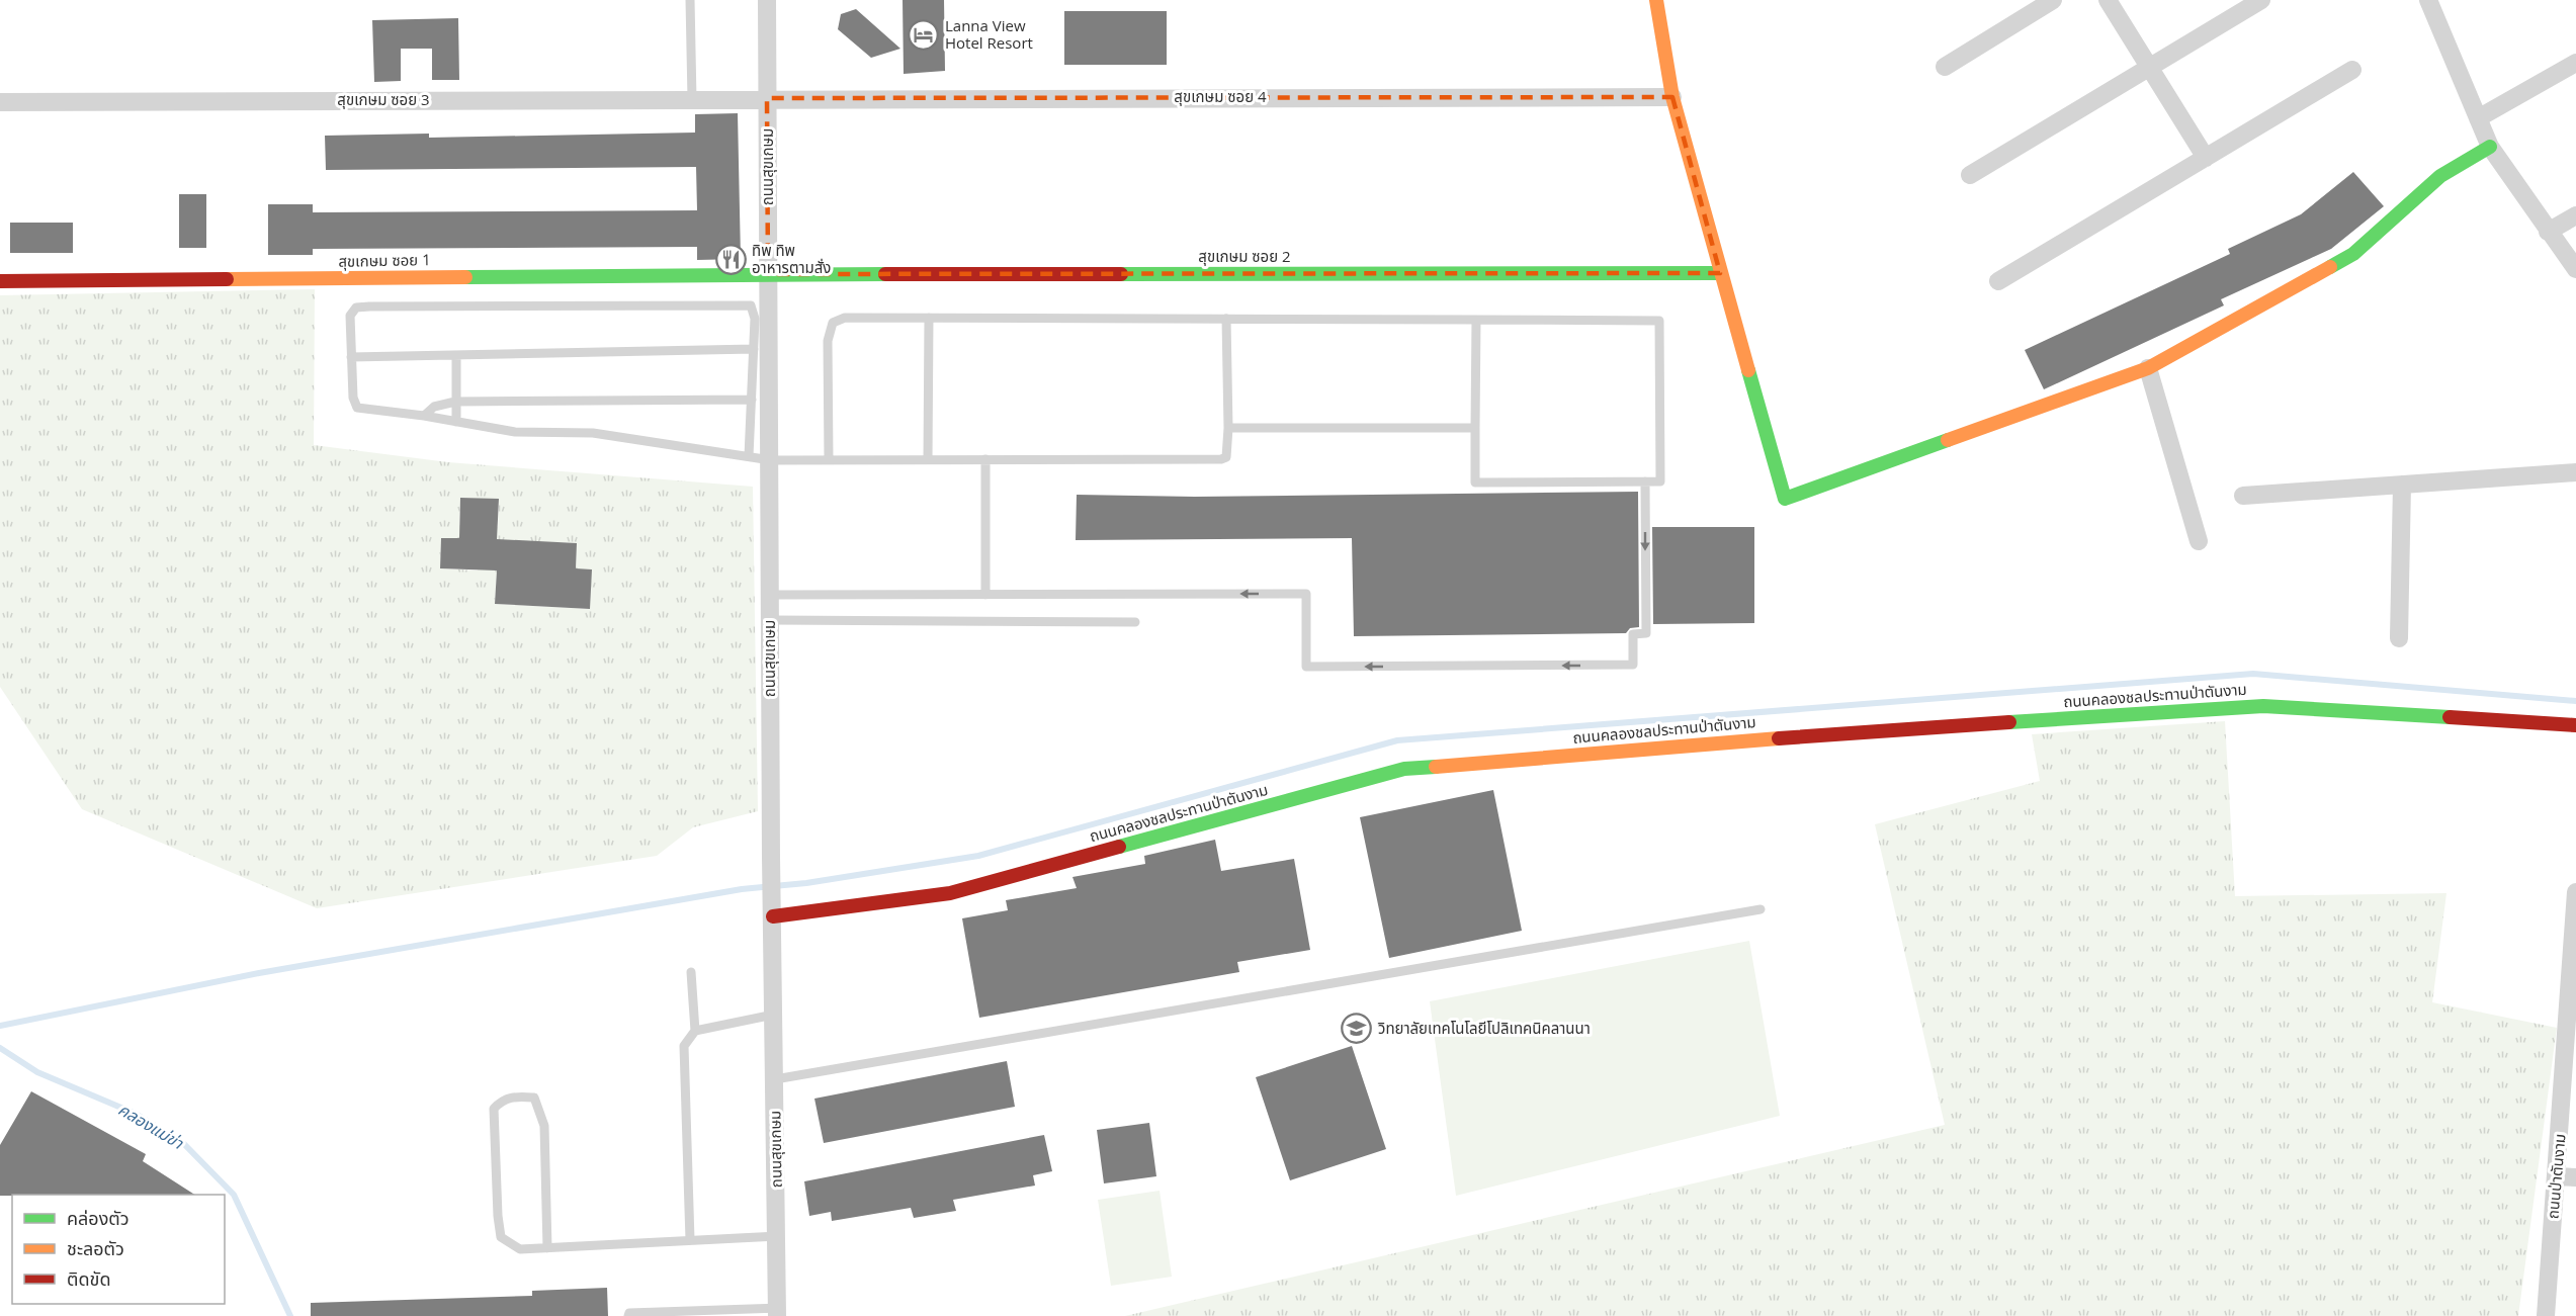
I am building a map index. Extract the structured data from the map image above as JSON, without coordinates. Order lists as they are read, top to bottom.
{
  "streets": {
    "street": [
      "สุขเกษม ซอย 4",
      "สุขเกษม ซอย 3",
      "ถนนสุขเกษม",
      "สุขเกษม ซอย 2",
      "สุขเกษม ซอย 1",
      "ถนนคลองชลประทานป่าตันงาม",
      "ถนนป่าตันงาม"
    ]
  },
  "crossings": [
    ["สุขเกษม ซอย 4", "สุขเกษม ซอย 3"],
    ["สุขเกษม ซอย 4", "ถนนสุขเกษม"],
    ["สุขเกษม ซอย 3", "ถนนสุขเกษม"],
    ["ถนนสุขเกษม", "สุขเกษม ซอย 2"],
    ["ถนนสุขเกษม", "สุขเกษม ซอย 1"],
    ["ถนนสุขเกษม", "ถนนคลองชลประทานป่าตันงาม"],
    ["สุขเกษม ซอย 2", "สุขเกษม ซอย 1"]
  ],
  "water": ["คลองแม่ข่า"],
  "places": {
    "hotel": ["Lanna View Hotel Resort"],
    "restaurant": ["ทิพ ทิพ อาหารตามสั่ง"],
    "school or university": ["วิทยาลัยเทคโนโลยีโปลิเทคนิคลานนา"]
  },
  "legend": ["คล่องตัว", "ชะลอตัว", "ติดขัด"]
}
